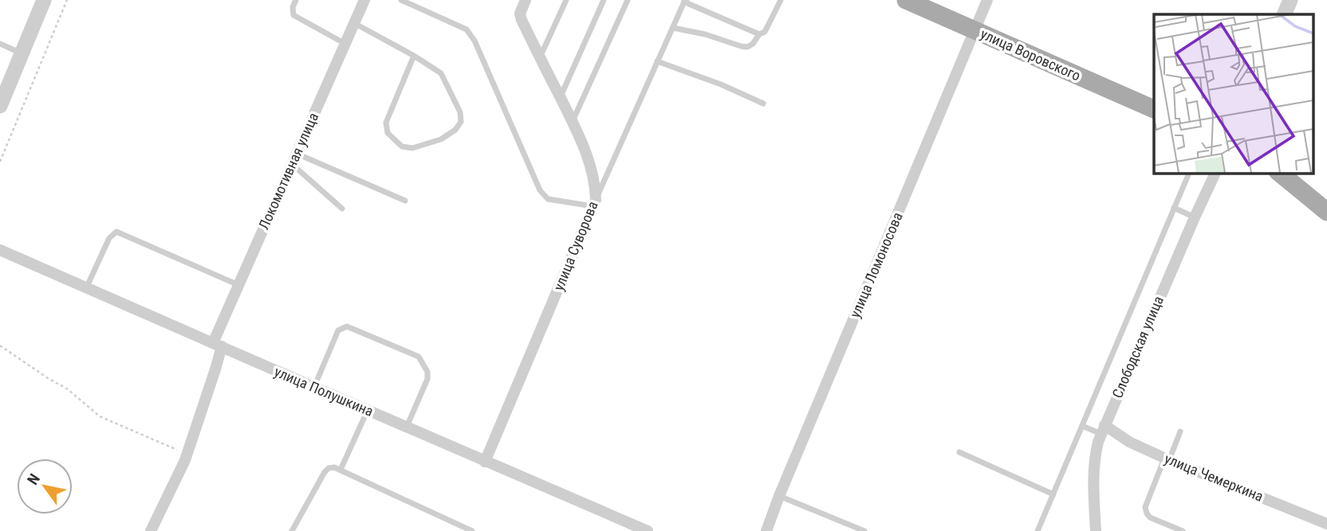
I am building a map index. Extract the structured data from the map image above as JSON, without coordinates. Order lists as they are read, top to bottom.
{
  "streets": {
    "main road": ["улица Воровского"],
    "street": [
      "Локомотивная улица",
      "улица Суворова",
      "улица Ломоносова",
      "Слободская улица",
      "улица Полушкина",
      "улица Чемеркина"
    ]
  },
  "crossings": [
    ["улица Воровского", "улица Ломоносова"],
    ["Локомотивная улица", "улица Полушкина"],
    ["улица Суворова", "улица Полушкина"],
    ["Слободская улица", "улица Чемеркина"]
  ],
  "north": "top left"
}
